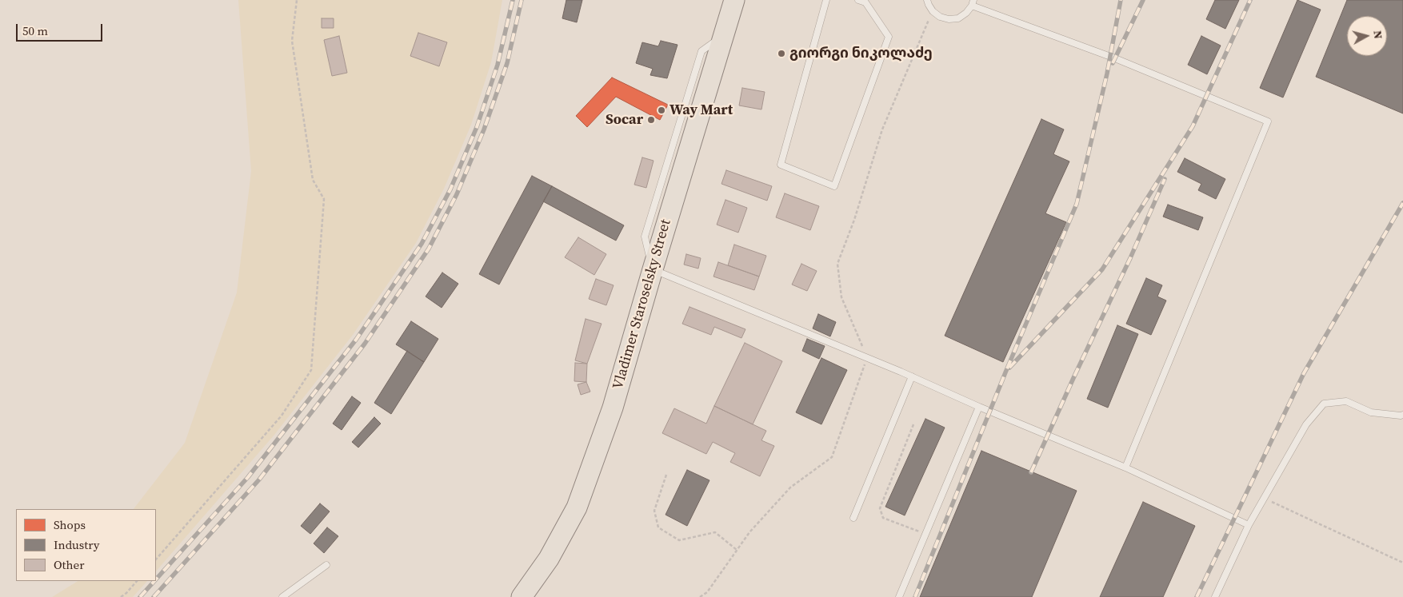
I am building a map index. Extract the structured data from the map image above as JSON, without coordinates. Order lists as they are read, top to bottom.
{
  "streets": {
    "main road": ["Vladimer Staroselsky Street"]
  },
  "places": ["გიორგი ნიკოლაძე", "Way Mart", "Socar"],
  "legend": ["Shops", "Industry", "Other"],
  "scale_bar": "50 m",
  "north": "right"
}
